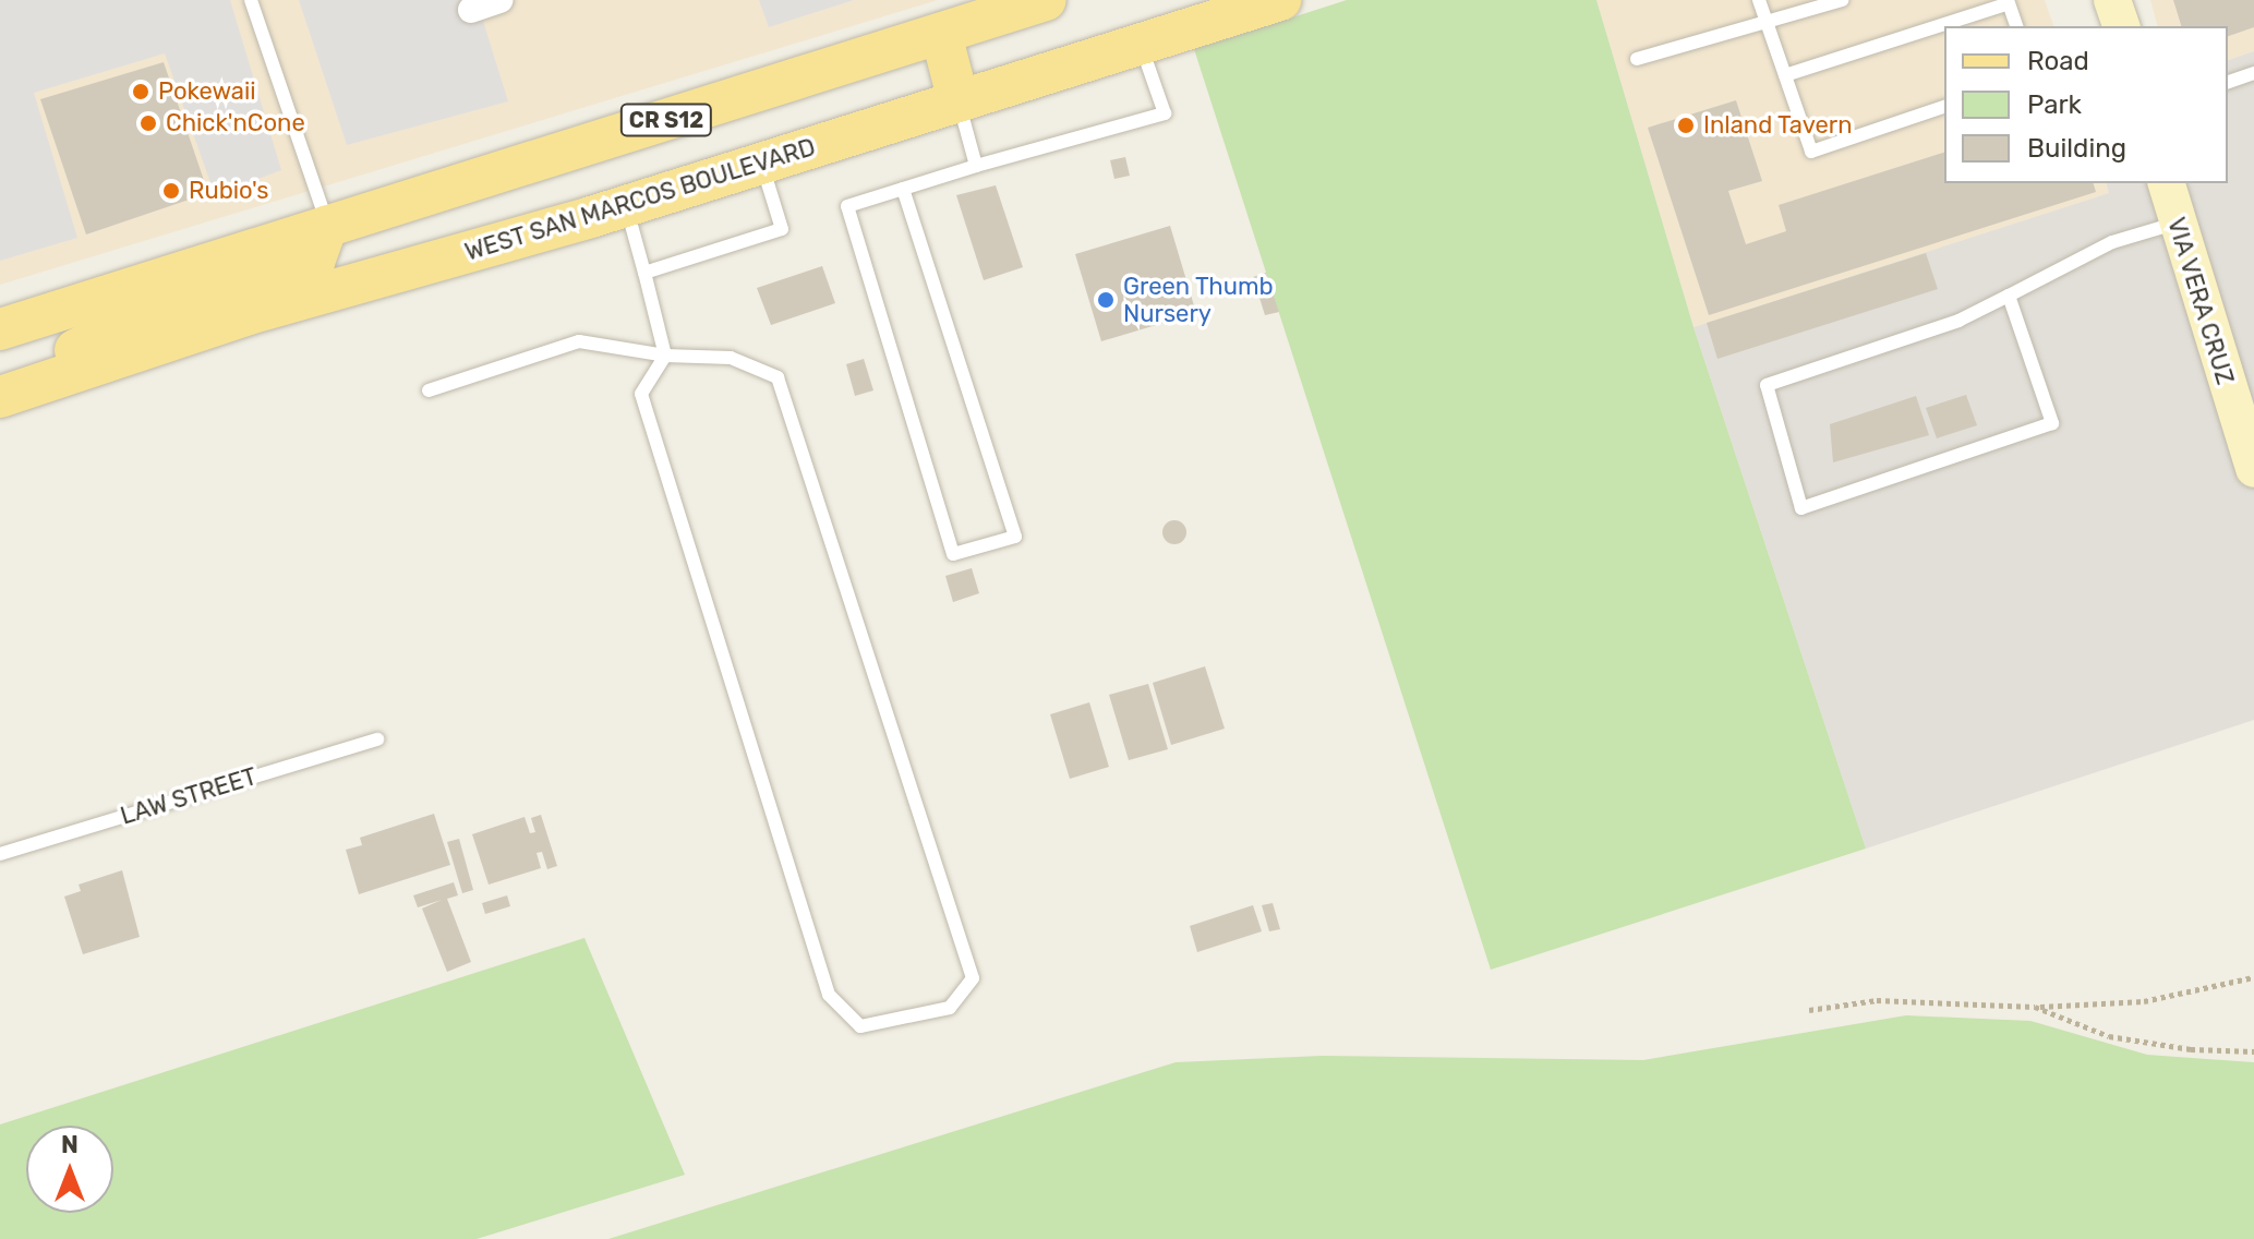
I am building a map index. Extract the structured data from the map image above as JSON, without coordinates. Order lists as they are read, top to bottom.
{
  "streets": {
    "main road": ["CR S12", "WEST SAN MARCOS BOULEVARD", "VIA VERA CRUZ"],
    "lane": ["LAW STREET"]
  },
  "places": [
    "Pokewaii",
    "Chick'nCone",
    "Inland Tavern",
    "Rubio's",
    "Green Thumb Nursery"
  ],
  "legend": ["Road", "Park", "Building"],
  "north": "top"
}
